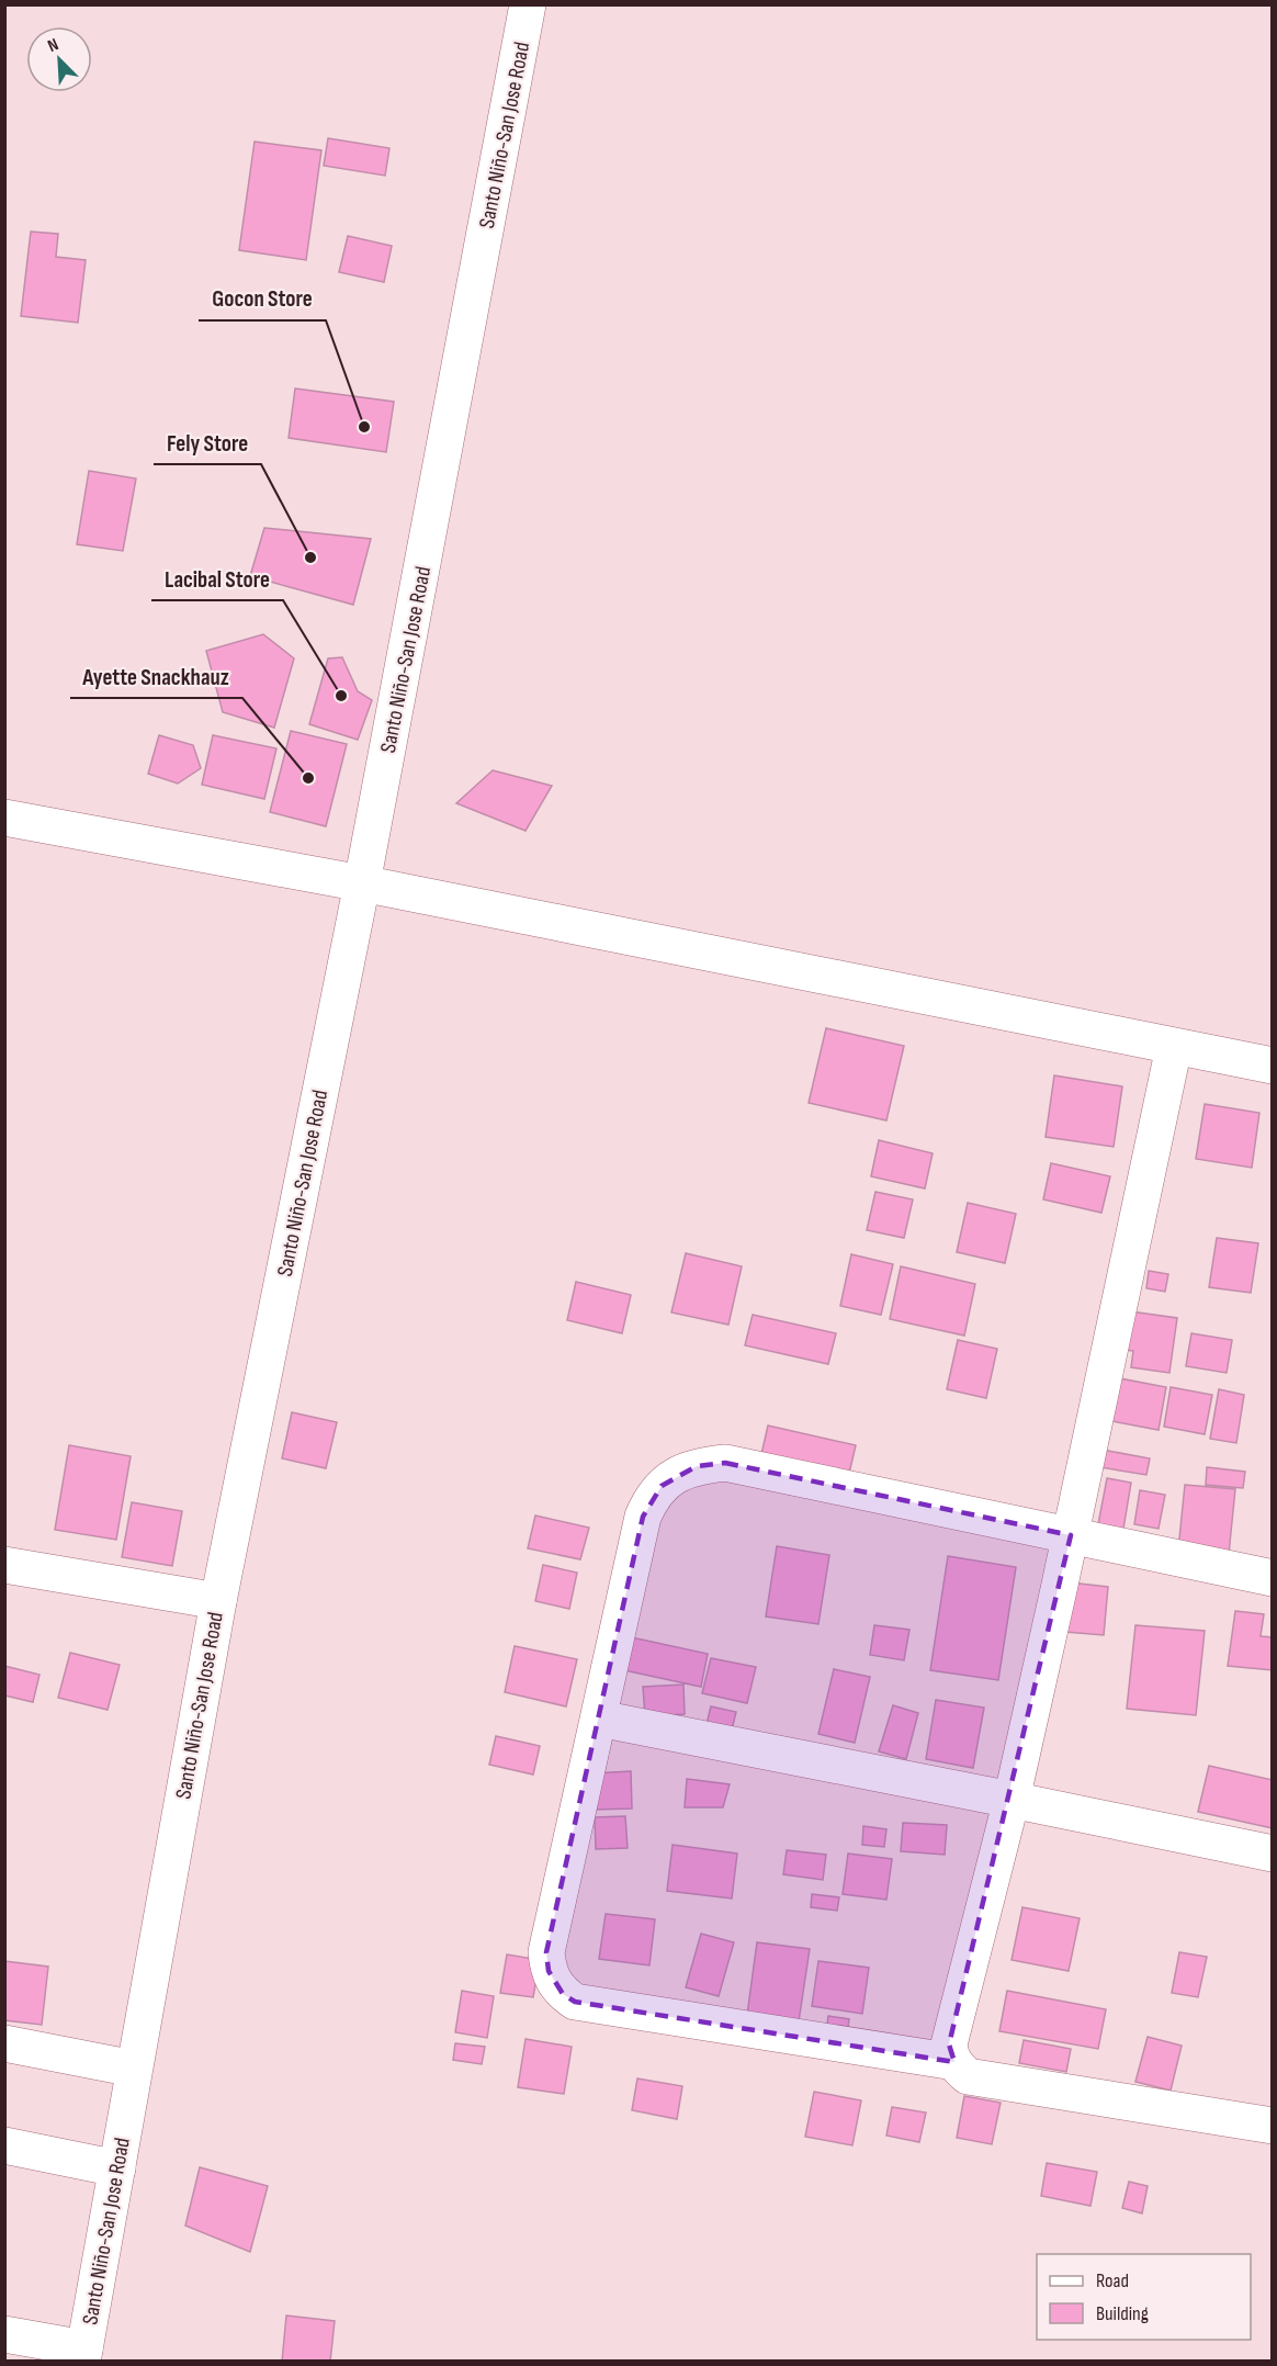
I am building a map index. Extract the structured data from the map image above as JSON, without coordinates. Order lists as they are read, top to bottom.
{
  "streets": {
    "street": ["Santo Niño-San Jose Road"]
  },
  "places": [
    "Gocon Store",
    "Fely Store",
    "Lacibal Store",
    "Ayette Snackhauz"
  ],
  "legend": ["Road", "Building"],
  "north": "top left"
}
